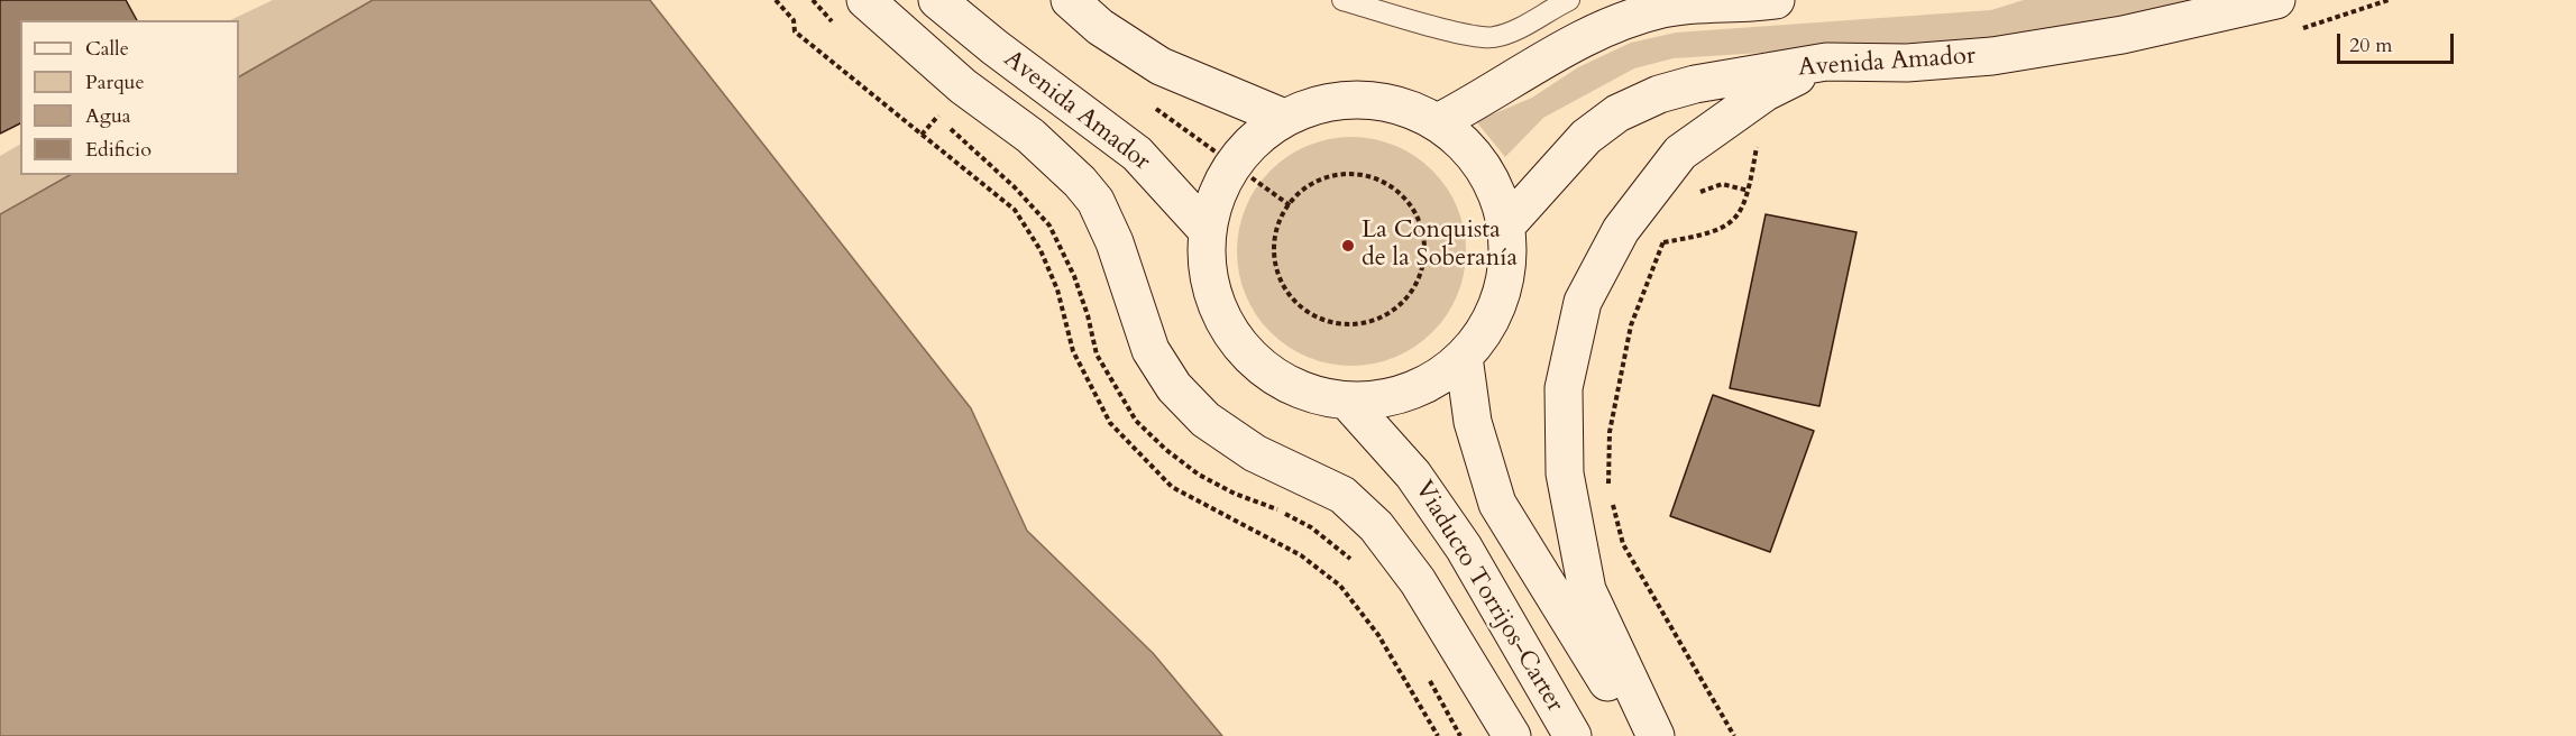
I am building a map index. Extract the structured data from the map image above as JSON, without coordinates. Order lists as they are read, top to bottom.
{
  "streets": {
    "main road": ["Avenida Amador", "Viaducto Torrijos-Carter"]
  },
  "places": ["La Conquista de la Soberanía"],
  "legend": [
    "Calle",
    "Parque",
    "Agua",
    "Edificio"
  ],
  "scale_bar": "20 m"
}
